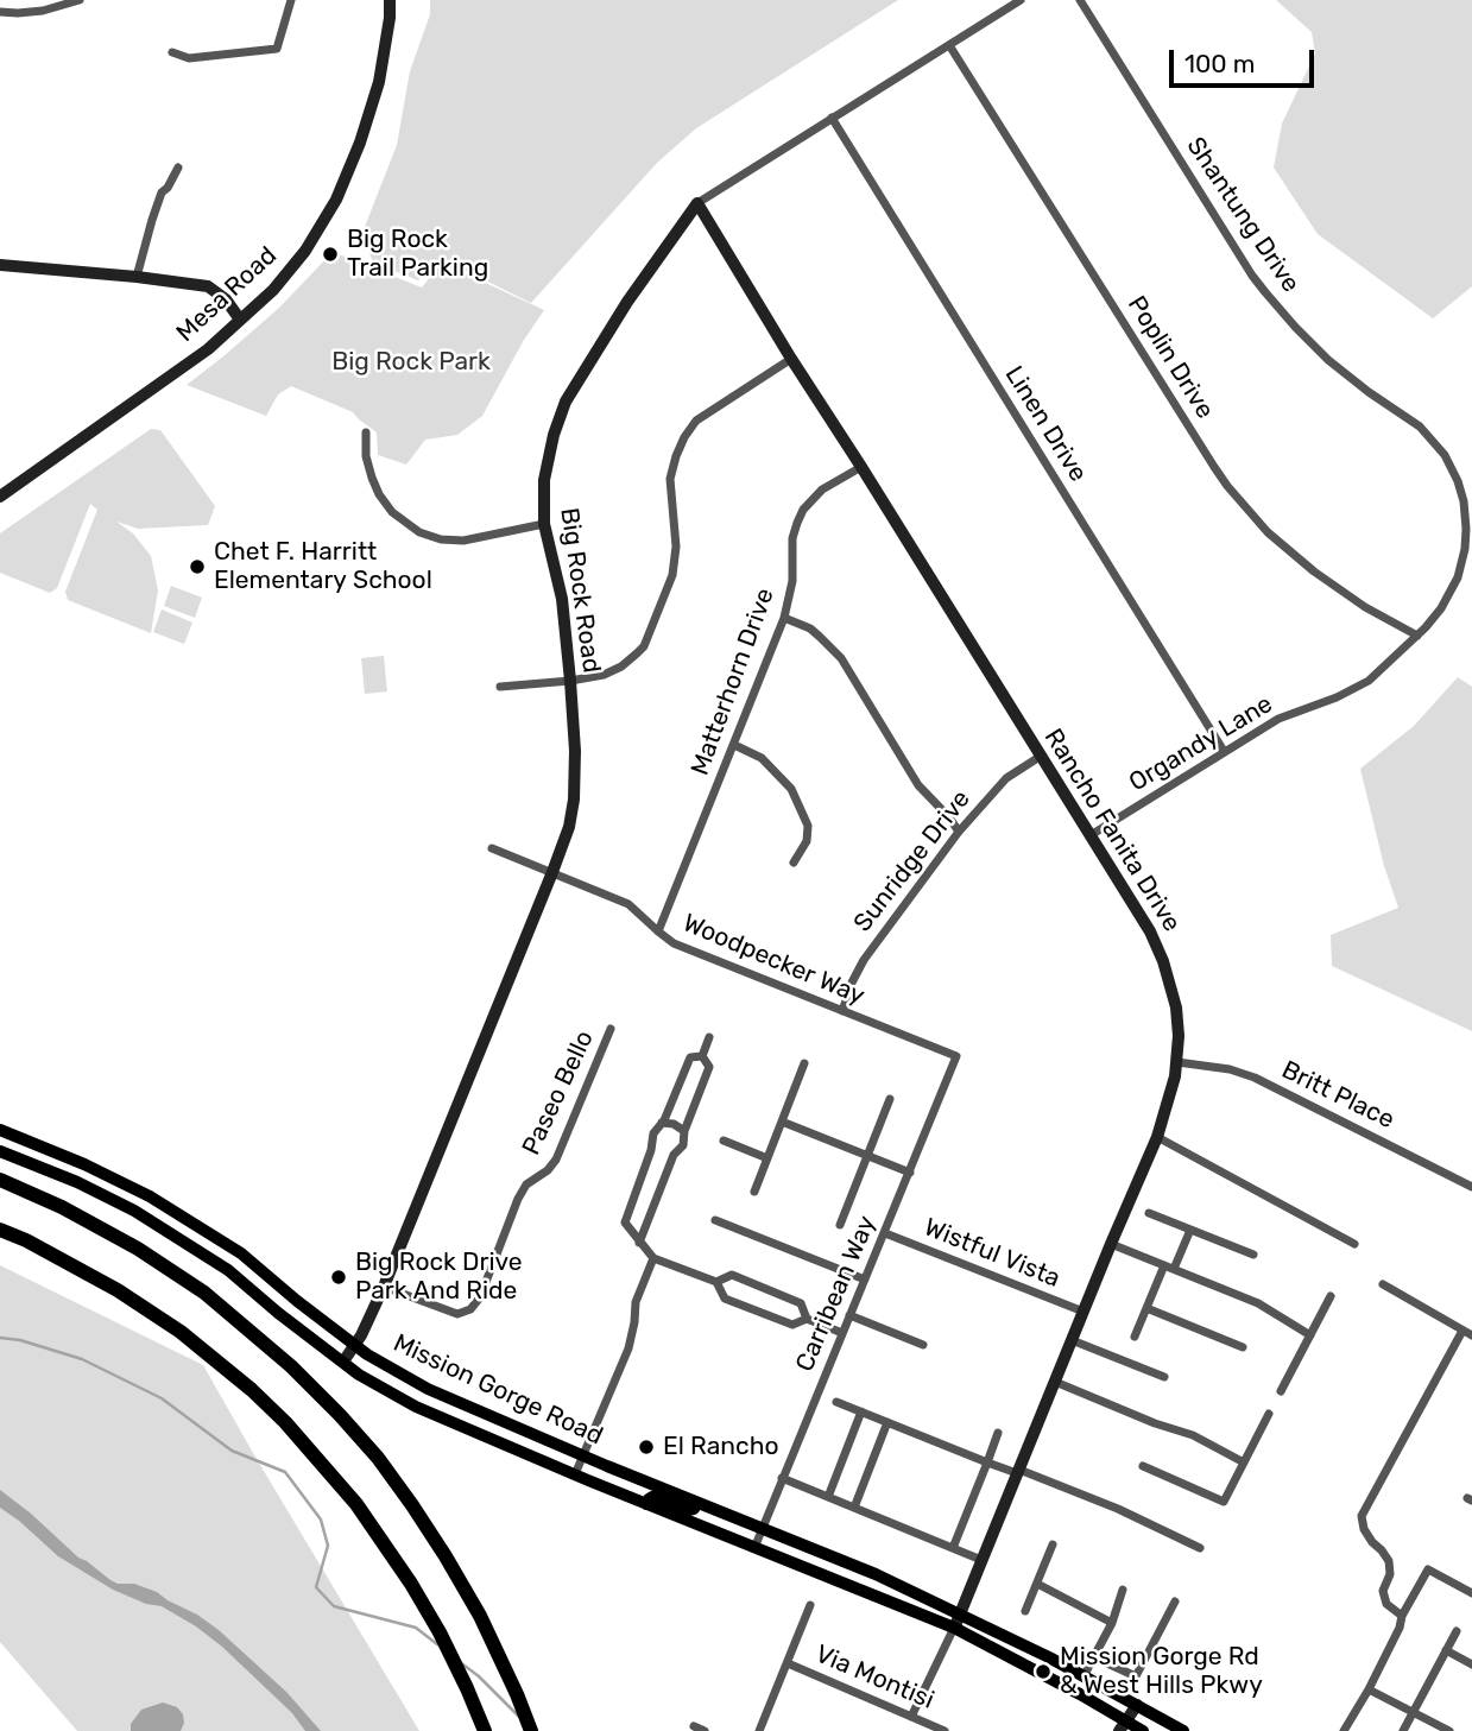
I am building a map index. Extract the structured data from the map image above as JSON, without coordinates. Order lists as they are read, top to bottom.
{
  "streets": {
    "main road": ["Mission Gorge Road"],
    "street": [
      "Shantung Drive",
      "Mesa Road",
      "Poplin Drive",
      "Linen Drive",
      "Big Rock Road",
      "Matterhorn Drive",
      "Organdy Lane",
      "Rancho Fanita Drive",
      "Sunridge Drive",
      "Woodpecker Way",
      "Paseo Bello",
      "Britt Place",
      "Wistful Vista",
      "Carribean Way",
      "Via Montisi"
    ]
  },
  "crossings": [
    ["Shantung Drive", "Poplin Drive"],
    ["Shantung Drive", "Organdy Lane"],
    ["Poplin Drive", "Big Rock Road"],
    ["Poplin Drive", "Organdy Lane"],
    ["Linen Drive", "Big Rock Road"],
    ["Linen Drive", "Organdy Lane"],
    ["Big Rock Road", "Rancho Fanita Drive"],
    ["Big Rock Road", "Woodpecker Way"],
    ["Big Rock Road", "Paseo Bello"],
    ["Big Rock Road", "Mission Gorge Road"],
    ["Matterhorn Drive", "Rancho Fanita Drive"],
    ["Matterhorn Drive", "Woodpecker Way"],
    ["Organdy Lane", "Rancho Fanita Drive"],
    ["Rancho Fanita Drive", "Sunridge Drive"],
    ["Rancho Fanita Drive", "Britt Place"],
    ["Rancho Fanita Drive", "Wistful Vista"],
    ["Rancho Fanita Drive", "Mission Gorge Road"],
    ["Sunridge Drive", "Woodpecker Way"],
    ["Woodpecker Way", "Carribean Way"],
    ["Wistful Vista", "Carribean Way"],
    ["Carribean Way", "Mission Gorge Road"]
  ],
  "parks": ["Big Rock Park"],
  "places": [
    "Big Rock Trail Parking",
    "Chet F. Harritt Elementary School",
    "Big Rock Drive Park And Ride",
    "El Rancho",
    "Mission Gorge Rd & West Hills Pkwy"
  ],
  "scale_bar": "100 m"
}
